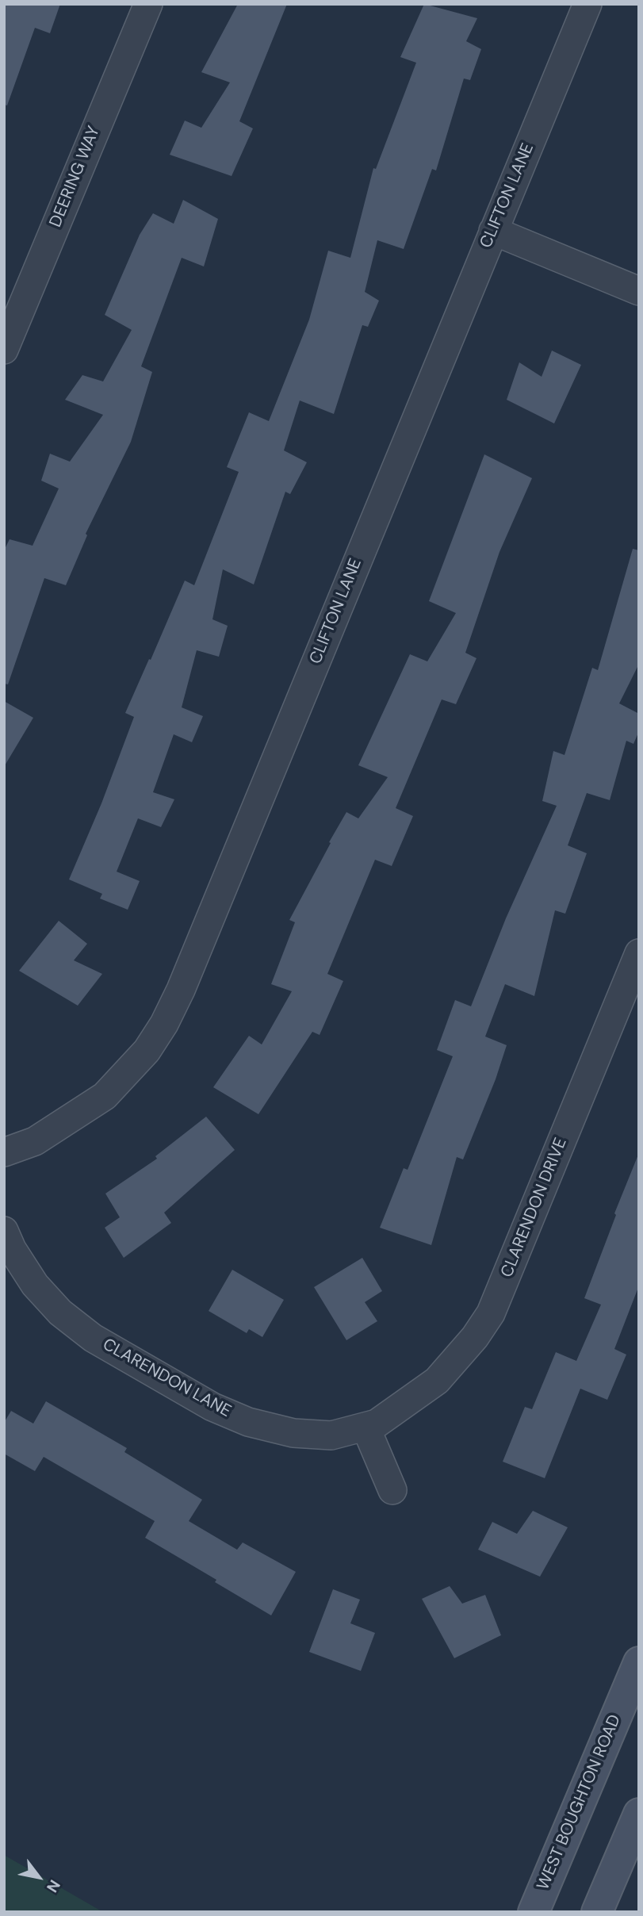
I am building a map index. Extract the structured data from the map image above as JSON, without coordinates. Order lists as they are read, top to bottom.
{
  "streets": {
    "main road": ["WEST BOUGHTON ROAD"],
    "street": [
      "DEERING WAY",
      "CLIFTON LANE",
      "CLARENDON DRIVE",
      "CLARENDON LANE"
    ]
  },
  "crossings": [
    ["CLARENDON DRIVE", "CLARENDON LANE"]
  ],
  "north": "bottom right"
}
